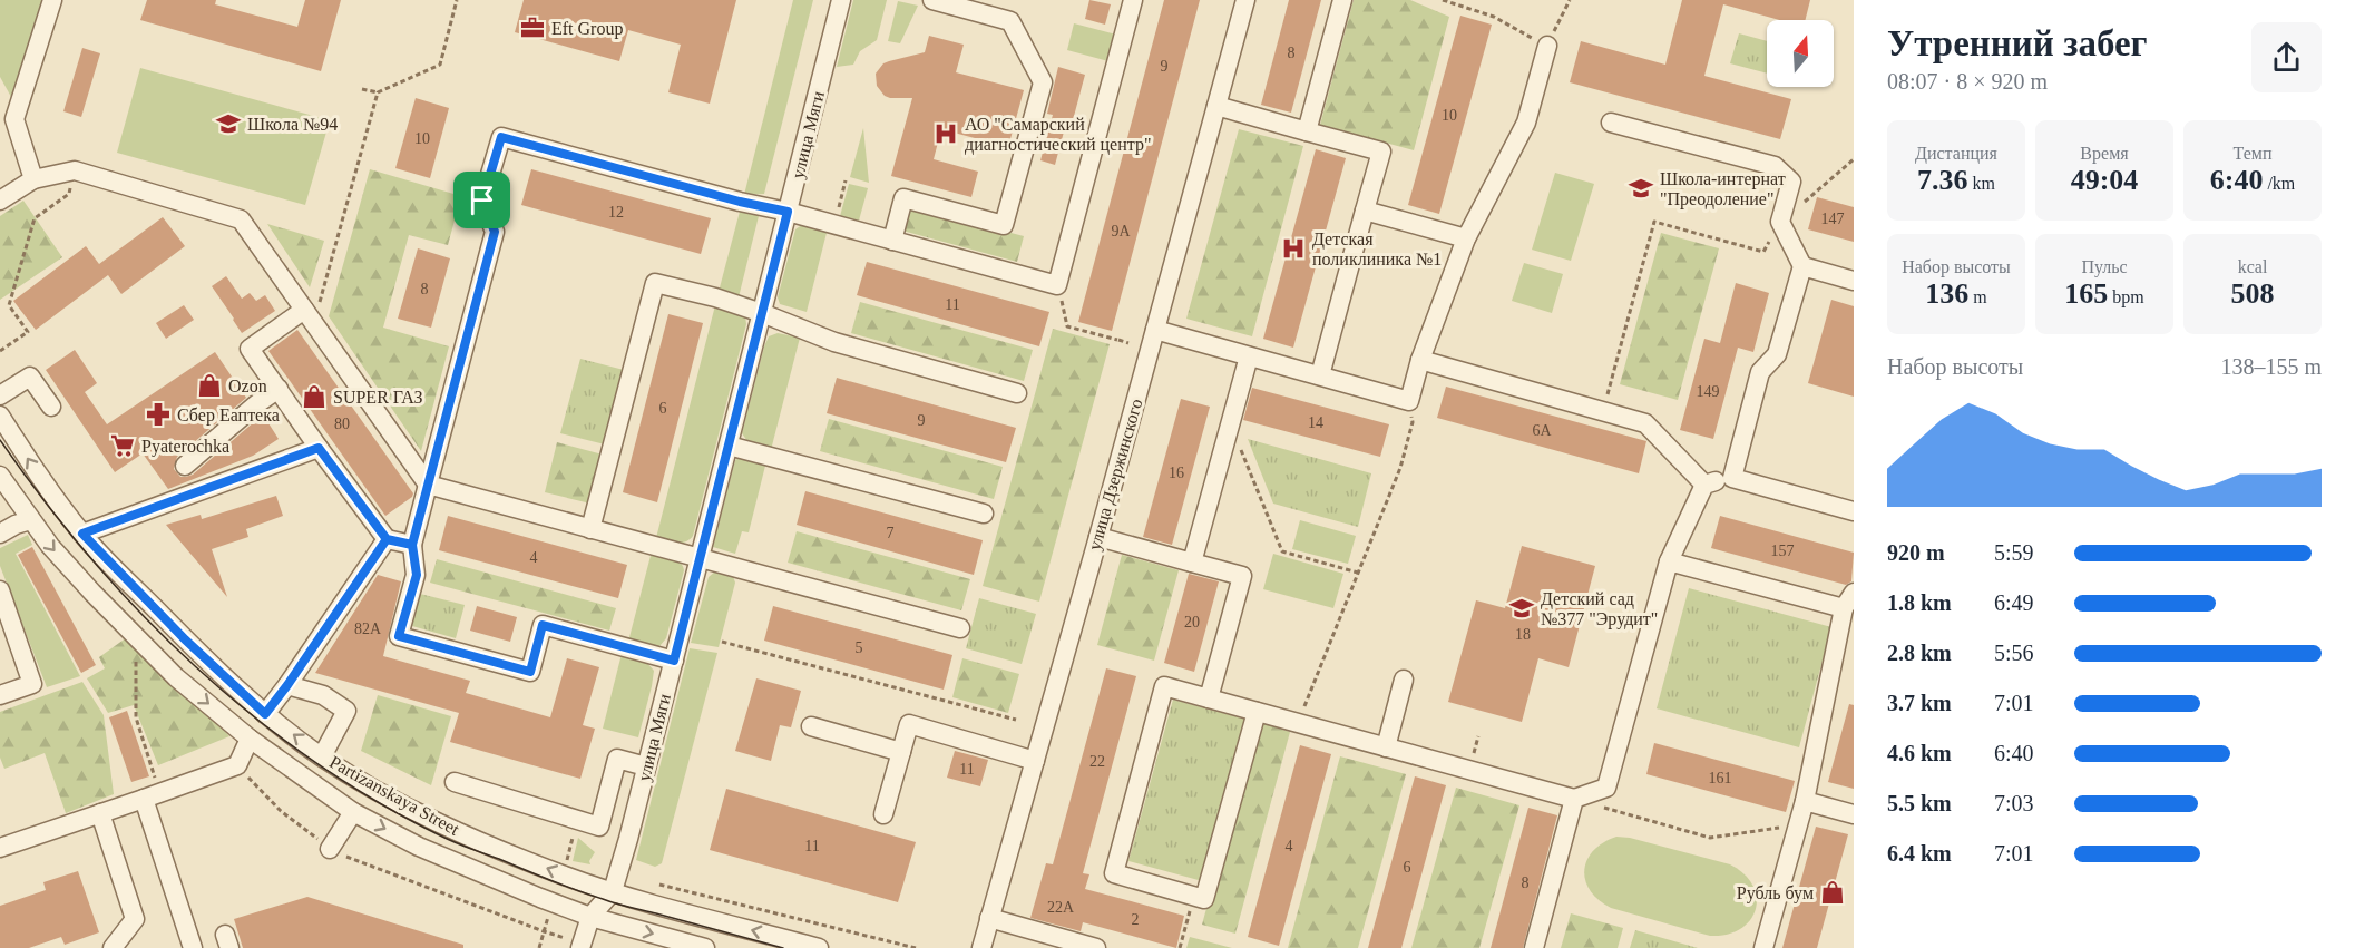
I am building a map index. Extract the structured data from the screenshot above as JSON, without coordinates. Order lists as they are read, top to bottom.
{
  "streets": {
    "street": ["улица Мяги", "улица Дзержинского", "Partizanskaya Street"]
  },
  "crossings": [
    ["улица Мяги", "Partizanskaya Street"]
  ],
  "places": {
    "office": ["Eft Group"],
    "school or university": ["Школа №94", "Школа-интернат \"Преодоление\"", "Детский сад №377 \"Эрудит\""],
    "hospital": ["АО \"Самарский диагностический центр\"", "Детская поликлиника №1"],
    "shop": ["Ozon", "SUPER ГАЗ", "Рубль бум"],
    "pharmacy": ["Сбер Еаптека"],
    "supermarket": ["Pyaterochka"]
  },
  "house_numbers": [
    "8",
    "9",
    "10",
    "10",
    "12",
    "147",
    "9А",
    "8",
    "11",
    "149",
    "6",
    "9",
    "14",
    "80",
    "6А",
    "16",
    "7",
    "157",
    "4",
    "20",
    "82А",
    "18",
    "5",
    "22",
    "11",
    "161",
    "11",
    "4",
    "6",
    "8",
    "22А",
    "2"
  ],
  "north": "top",
  "page": {
    "heading": ["Утренний забег", "08:07 · 8 × 920 m"],
    "stats": [
      ["Дистанция", "7.36 km"],
      ["Время", "49:04"],
      ["Темп", "6:40 /km"],
      ["Набор высоты", "136 m"],
      ["Пульс", "165 bpm"],
      ["kcal", "508"]
    ],
    "chart": ["Набор высоты", "138–155 m"],
    "list": [
      {
        "name": "920 m",
        "note": "5:59"
      },
      {
        "name": "1.8 km",
        "note": "6:49"
      },
      {
        "name": "2.8 km",
        "note": "5:56"
      },
      {
        "name": "3.7 km",
        "note": "7:01"
      },
      {
        "name": "4.6 km",
        "note": "6:40"
      },
      {
        "name": "5.5 km",
        "note": "7:03"
      },
      {
        "name": "6.4 km",
        "note": "7:01"
      }
    ]
  }
}
